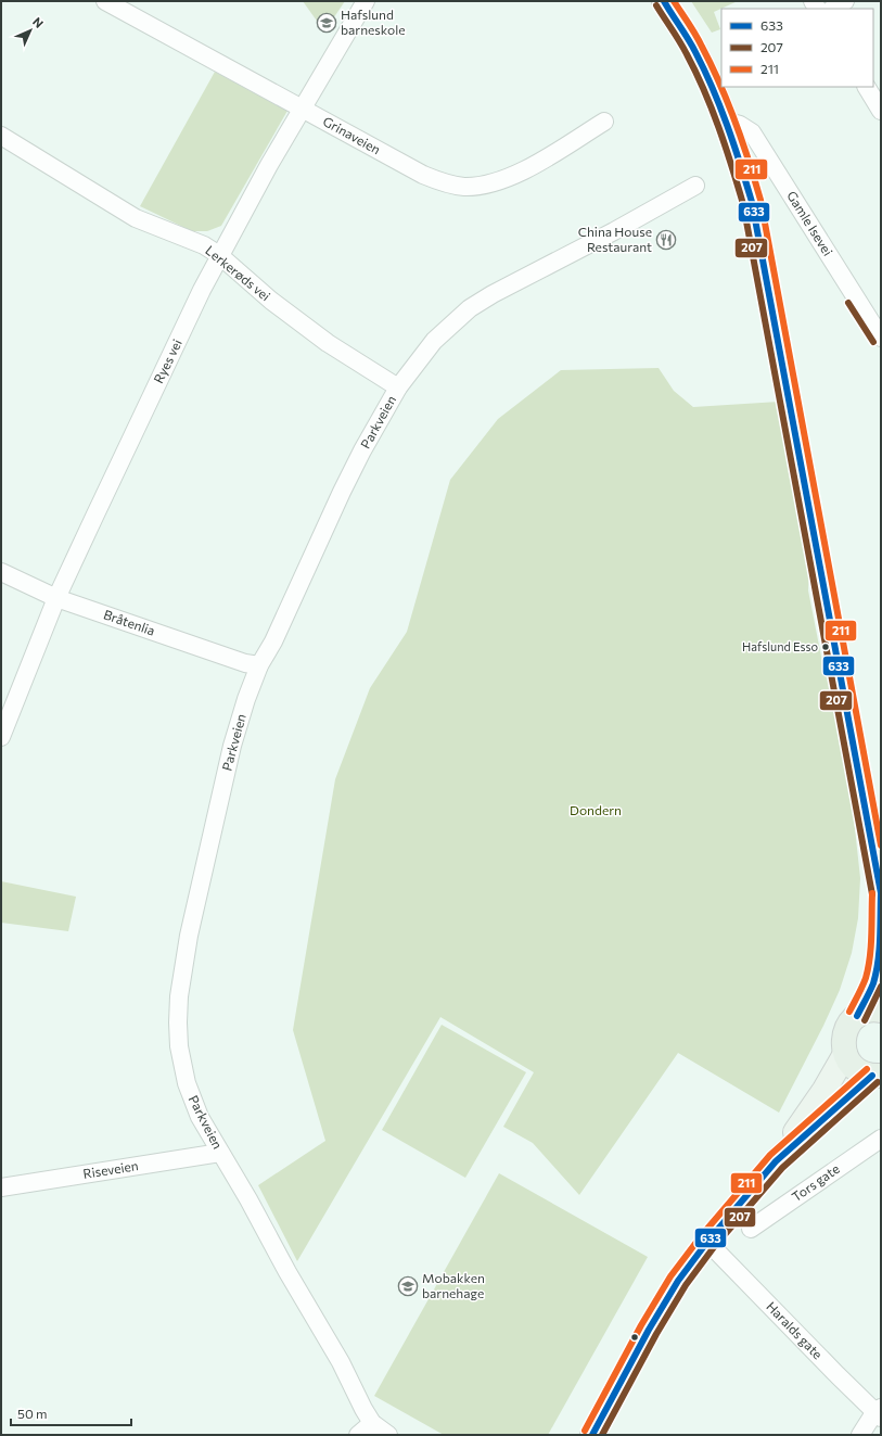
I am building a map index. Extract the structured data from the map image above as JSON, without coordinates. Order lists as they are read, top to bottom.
{
  "streets": {
    "street": [
      "Grinaveien",
      "Gamle Isevei",
      "Lerkerøds vei",
      "Ryes vei",
      "Parkveien",
      "Bråtenlia",
      "Riseveien",
      "Tors gate",
      "Haralds gate"
    ]
  },
  "crossings": [
    ["Grinaveien", "Ryes vei"],
    ["Lerkerøds vei", "Ryes vei"],
    ["Lerkerøds vei", "Parkveien"],
    ["Ryes vei", "Bråtenlia"],
    ["Parkveien", "Bråtenlia"],
    ["Parkveien", "Riseveien"]
  ],
  "parks": ["Dondern"],
  "places": {
    "school or university": ["Hafslund barneskole", "Mobakken barnehage"],
    "restaurant": ["China House Restaurant"],
    "other": ["Hafslund Esso"]
  },
  "lines": ["transit line 633", "transit line 211", "transit line 207"],
  "legend": ["633", "207", "211"],
  "scale_bar": "50 m",
  "north": "top right"
}
